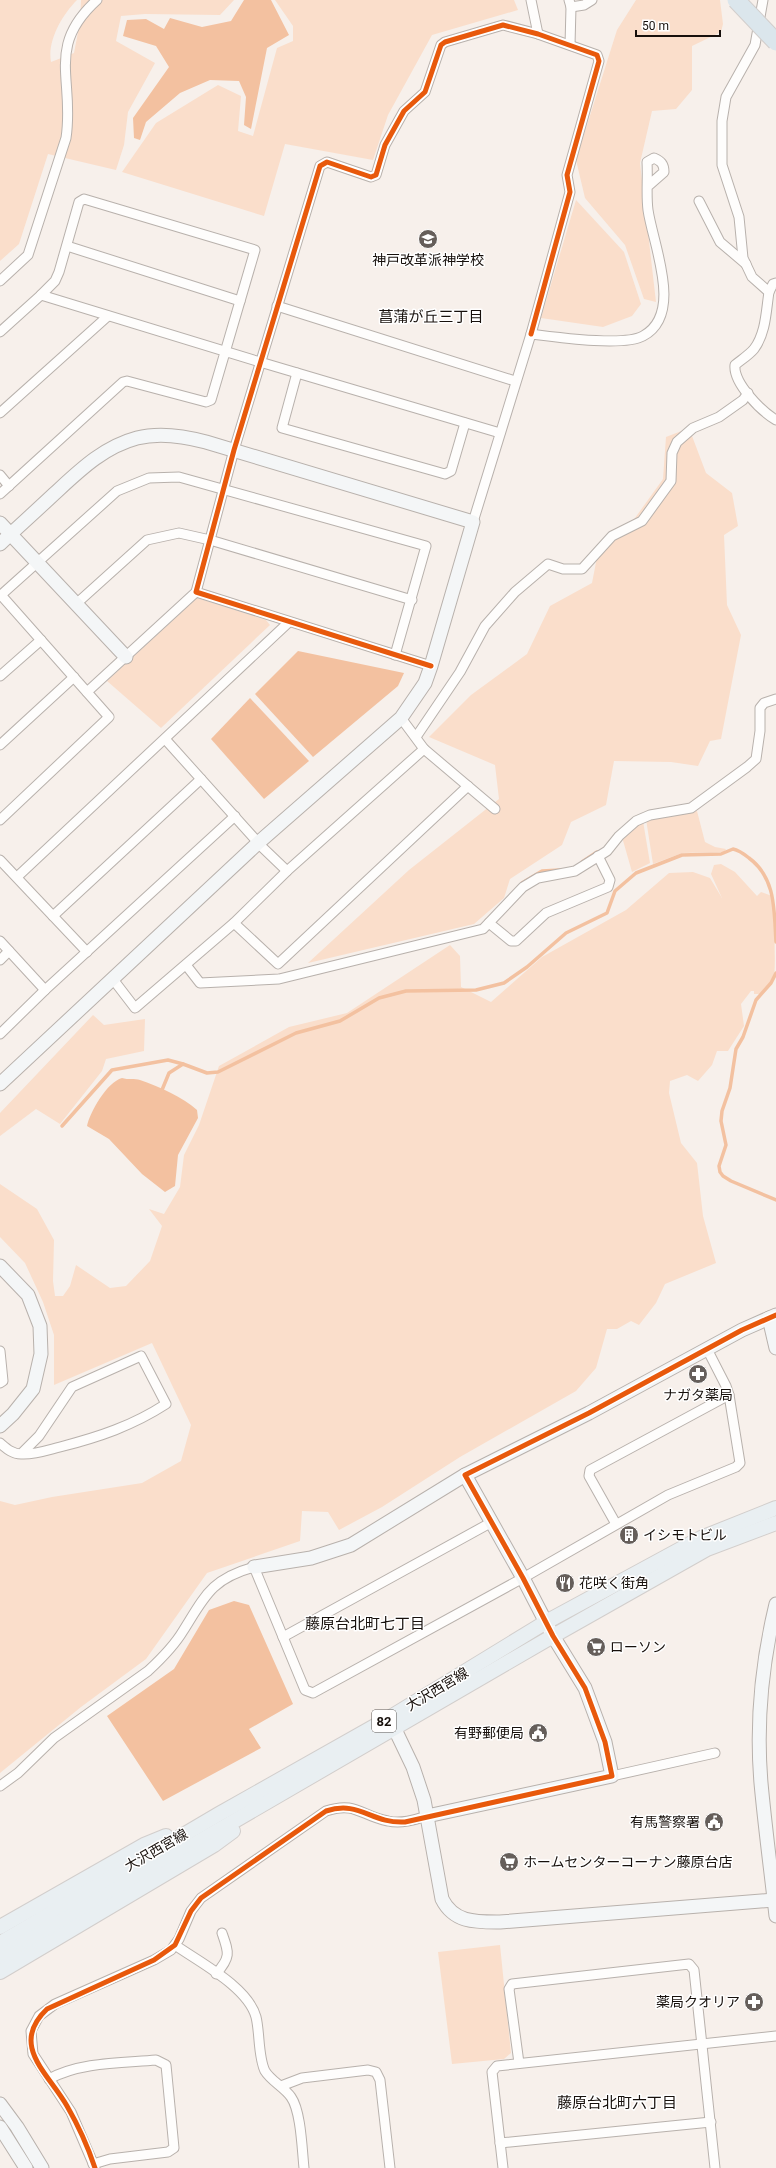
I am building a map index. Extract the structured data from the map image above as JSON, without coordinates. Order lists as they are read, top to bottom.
{
  "streets": {
    "main road": ["大沢西宮線", "82"]
  },
  "districts": ["菖蒲が丘三丁目", "藤原台北町七丁目", "藤原台北町六丁目"],
  "places": {
    "school or university": ["神戸改革派神学校"],
    "pharmacy": ["ナガタ薬局", "薬局クオリア"],
    "building": ["イシモトビル"],
    "restaurant": ["花咲く街角"],
    "supermarket": ["ローソン", "ホームセンターコーナン藤原台店"],
    "public building": ["有野郵便局", "有馬警察署"]
  },
  "scale_bar": "50 m"
}
